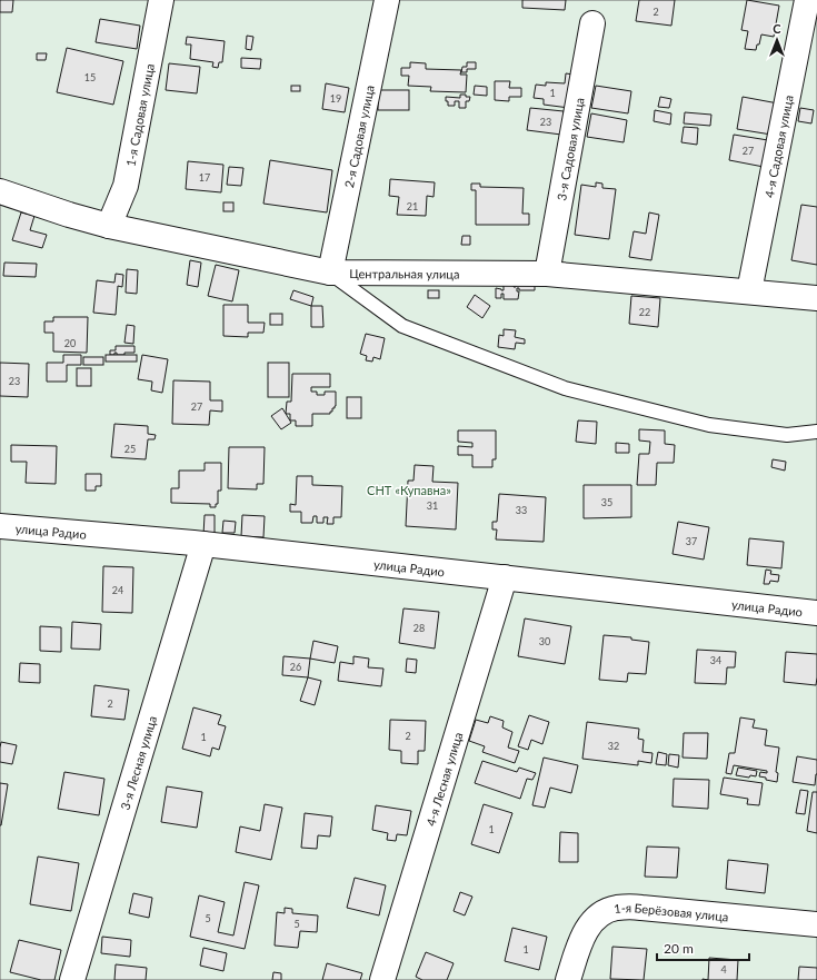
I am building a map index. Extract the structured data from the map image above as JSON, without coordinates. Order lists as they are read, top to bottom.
{
  "streets": {
    "street": [
      "1-я Садовая улица",
      "2-я Садовая улица",
      "4-я Садовая улица",
      "3-я Садовая улица",
      "Центральная улица",
      "улица Радио",
      "3-я Лесная улица",
      "4-я Лесная улица",
      "1-я Берёзовая улица"
    ]
  },
  "crossings": [
    ["1-я Садовая улица", "Центральная улица"],
    ["2-я Садовая улица", "Центральная улица"],
    ["4-я Садовая улица", "Центральная улица"],
    ["3-я Садовая улица", "Центральная улица"],
    ["улица Радио", "3-я Лесная улица"],
    ["улица Радио", "4-я Лесная улица"]
  ],
  "parks": ["СНТ «Купавна»"],
  "house_numbers": [
    "2",
    "15",
    "1",
    "19",
    "23",
    "27",
    "17",
    "21",
    "22",
    "20",
    "23",
    "27",
    "25",
    "35",
    "31",
    "33",
    "37",
    "24",
    "28",
    "30",
    "34",
    "26",
    "2",
    "2",
    "1",
    "32",
    "1",
    "5",
    "5",
    "1",
    "4"
  ],
  "scale_bar": "20 m",
  "north": "top"
}
